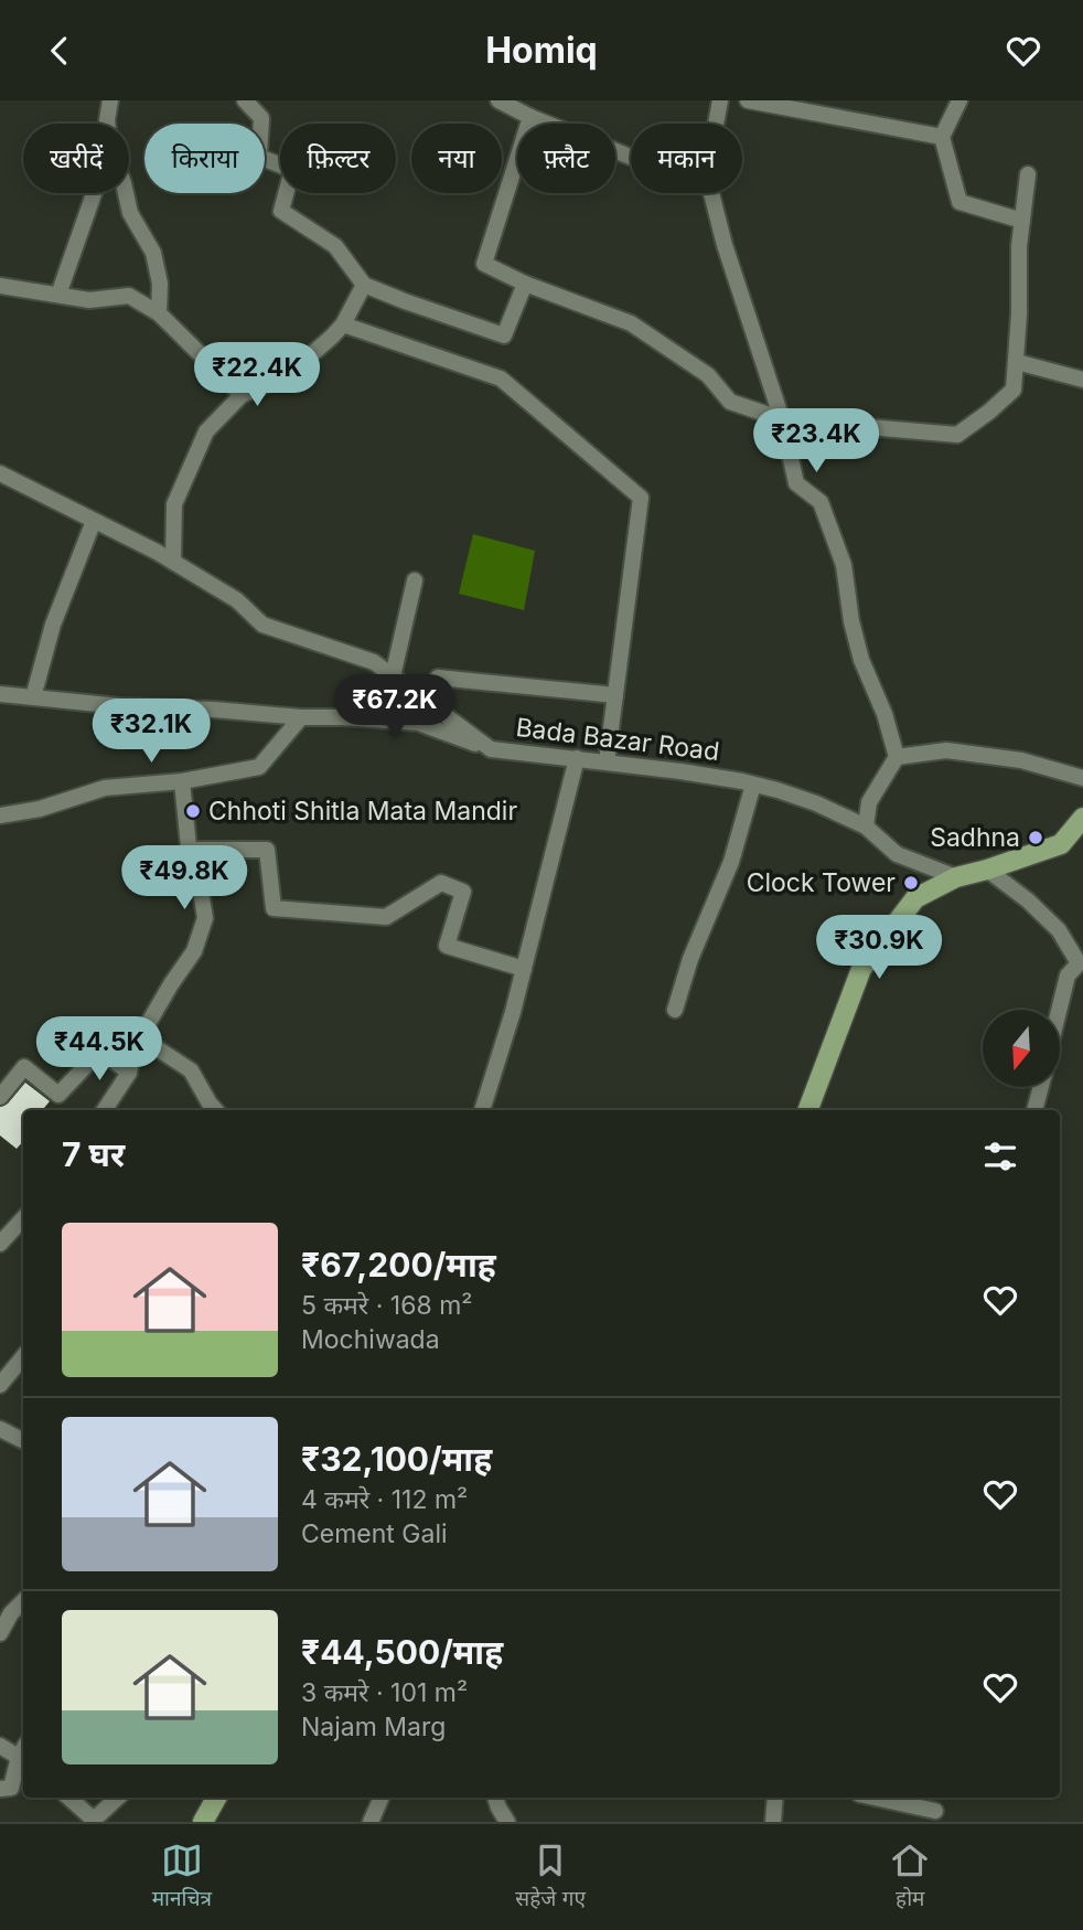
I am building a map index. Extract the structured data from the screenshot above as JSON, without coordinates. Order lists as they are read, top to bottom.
{
  "streets": {
    "street": ["Bada Bazar Road"]
  },
  "places": ["Chhoti Shitla Mata Mandir", "Sadhna", "Clock Tower"],
  "north": "bottom",
  "page": {
    "header": "Homiq",
    "chip": [
      "खरीदें",
      "किराया",
      "फ़िल्टर",
      "नया",
      "फ़्लैट",
      "मकान"
    ],
    "price": [
      "₹22.4K",
      "₹23.4K",
      "₹67.2K",
      "₹32.1K",
      "₹49.8K",
      "₹30.9K",
      "₹44.5K"
    ],
    "heading": "7 घर",
    "list": [
      {
        "name": "₹67,200/माह",
        "note": "5 कमरे · 168 m² · Mochiwada"
      },
      {
        "name": "₹32,100/माह",
        "note": "4 कमरे · 112 m² · Cement Gali"
      },
      {
        "name": "₹44,500/माह",
        "note": "3 कमरे · 101 m² · Najam Marg"
      }
    ],
    "tabs": ["मानचित्र", "सहेजे गए", "होम"]
  }
}
